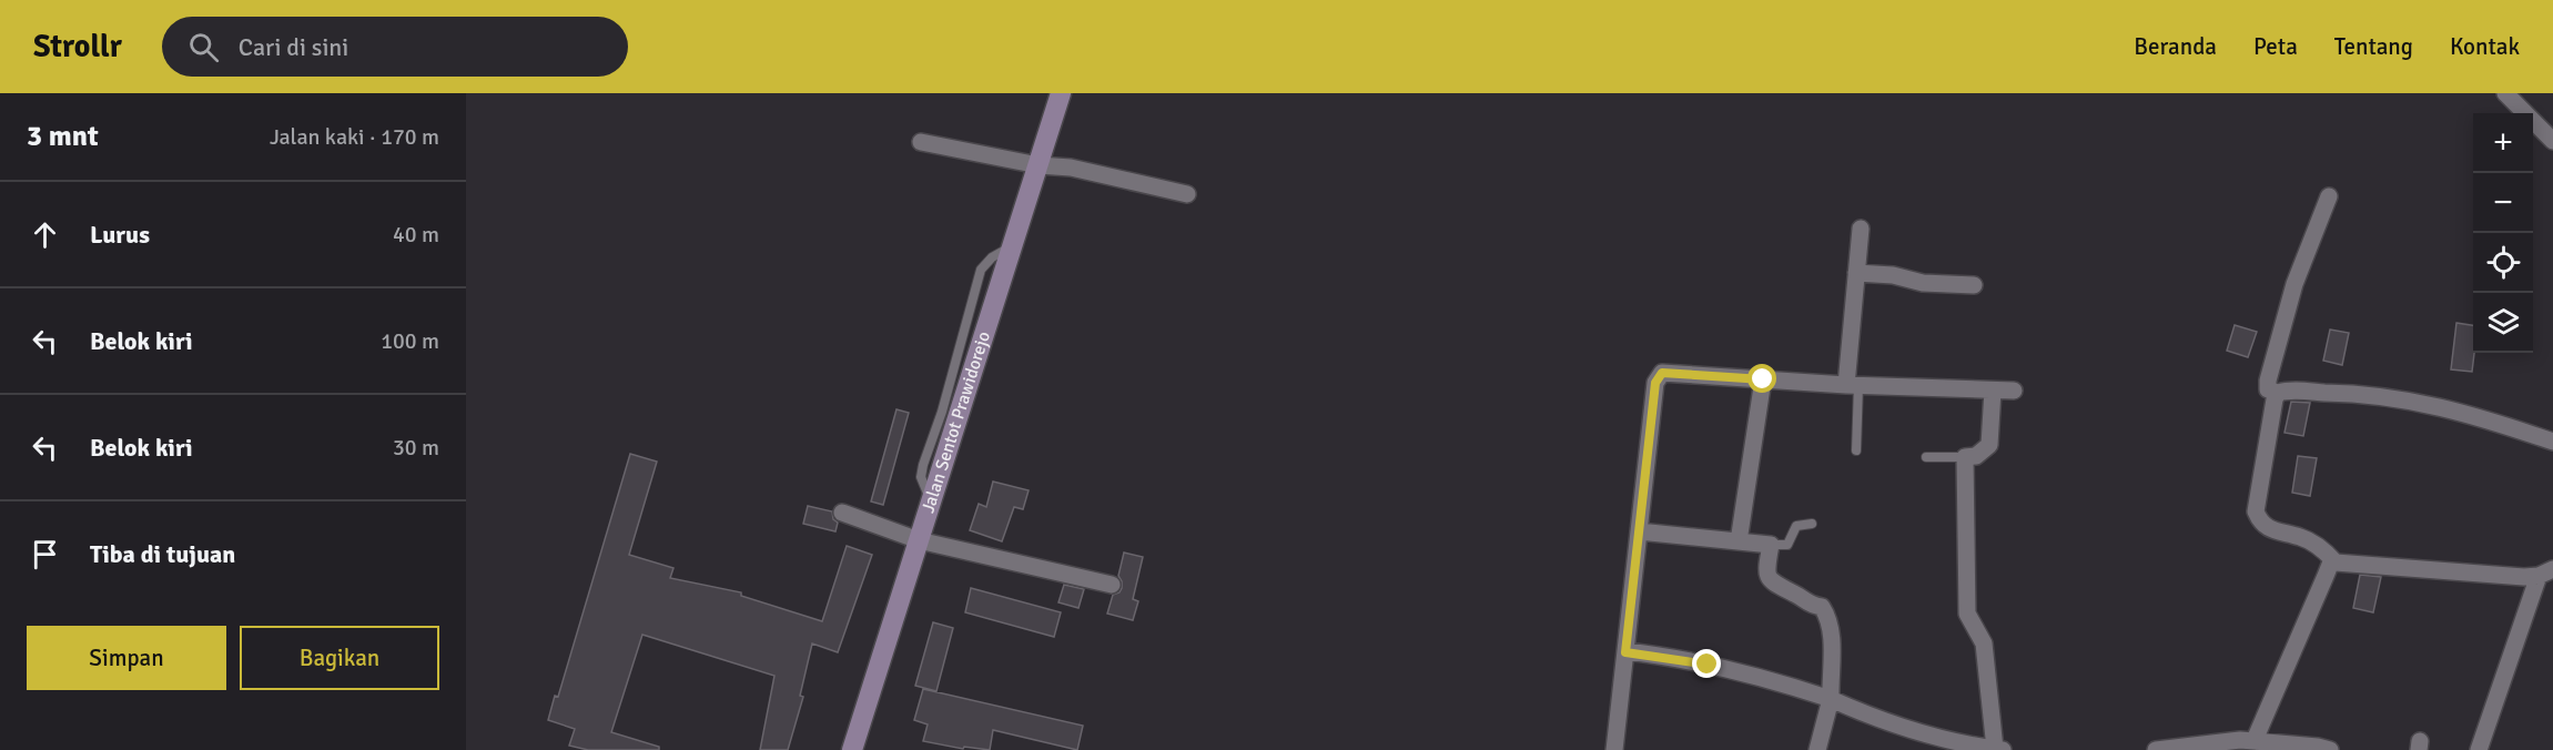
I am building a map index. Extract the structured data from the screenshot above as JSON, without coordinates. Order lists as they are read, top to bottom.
{
  "streets": {
    "main road": ["Jalan Sentot Prawidorejo"]
  },
  "page": {
    "header": "Strollr",
    "search": "Cari di sini",
    "nav": [
      "Beranda",
      "Peta",
      "Tentang",
      "Kontak"
    ],
    "heading": ["3 mnt", "Jalan kaki · 170 m"],
    "map_buttons": ["+", "−"],
    "list": [
      ["Lurus", "40 m"],
      ["Belok kiri", "100 m"],
      ["Belok kiri", "30 m"],
      "Tiba di tujuan"
    ],
    "buttons": ["Simpan", "Bagikan"]
  }
}
